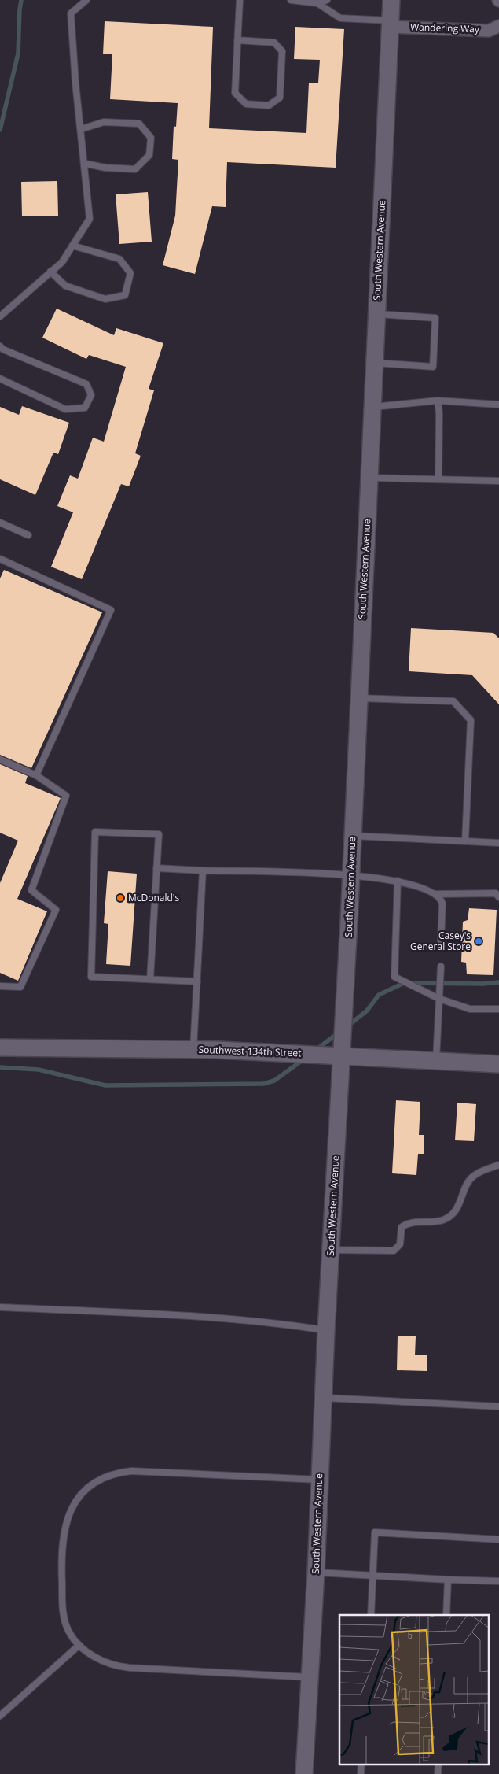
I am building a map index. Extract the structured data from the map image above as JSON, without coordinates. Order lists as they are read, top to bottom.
{
  "streets": {
    "main road": ["South Western Avenue", "Southwest 134th Street"],
    "street": ["Wandering Way"]
  },
  "crossings": [
    ["Wandering Way", "South Western Avenue"],
    ["South Western Avenue", "Southwest 134th Street"]
  ],
  "places": ["McDonald's", "Casey's General Store"]
}
